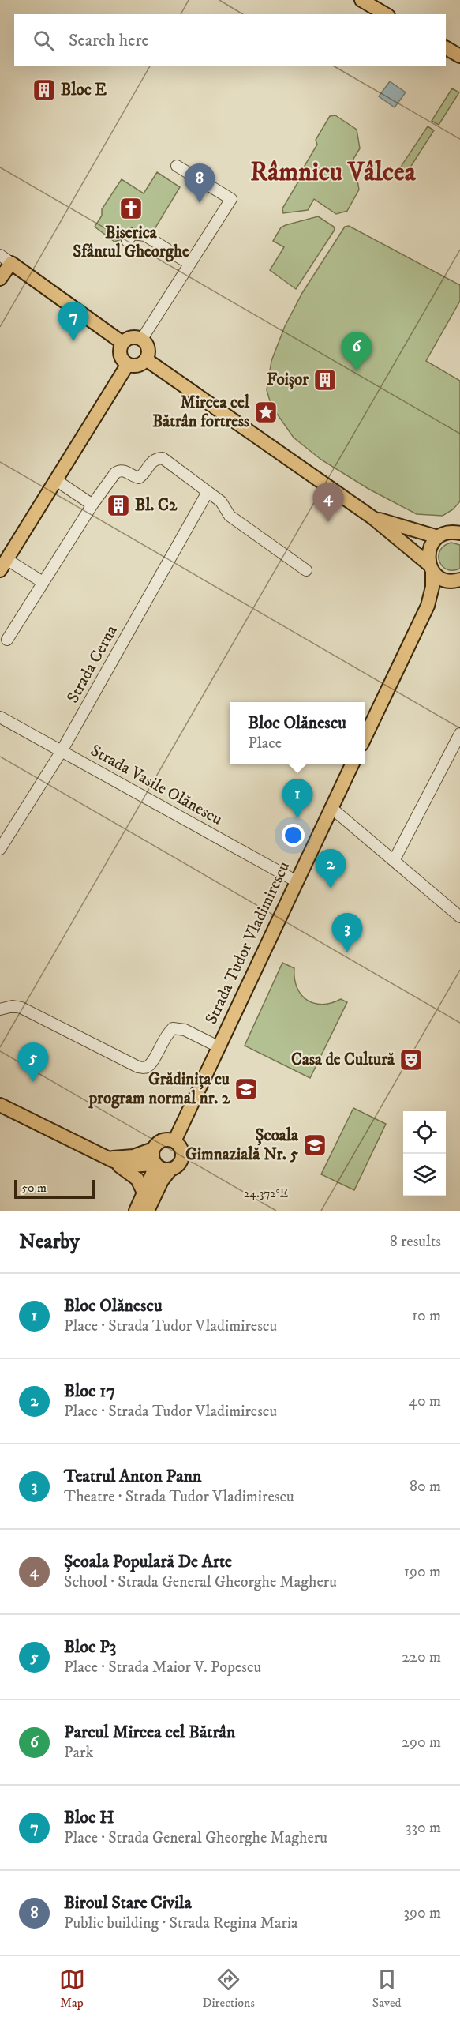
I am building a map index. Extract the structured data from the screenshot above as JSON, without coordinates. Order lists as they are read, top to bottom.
{
  "streets": {
    "main road": ["Strada Tudor Vladimirescu"],
    "street": ["Strada Cerna", "Strada Vasile Olănescu"]
  },
  "crossings": [
    ["Strada Cerna", "Strada Vasile Olănescu"],
    ["Strada Vasile Olănescu", "Strada Tudor Vladimirescu"]
  ],
  "districts": ["Râmnicu Vâlcea"],
  "places": {
    "building": ["Bloc E", "Foișor", "Bl. C2"],
    "church": ["Biserica Sfântul Gheorghe"],
    "place": ["Mircea cel Bătrân fortress"],
    "theatre": ["Casa de Cultură"],
    "school or university": ["Grădinița cu program normal nr. 2", "Școala Gimnazială Nr. 5"]
  },
  "scale_bar": "50 m",
  "page": {
    "search": "Search here",
    "pins": [
      "8",
      "7",
      "6",
      "4",
      "1",
      "2",
      "3",
      "5"
    ],
    "popup": ["Bloc Olănescu", "Place"],
    "scale": "50 m",
    "heading": ["Nearby", "8 results"],
    "list": [
      {
        "mark": "1",
        "name": "Bloc Olănescu",
        "note": "Place · Strada Tudor Vladimirescu",
        "value": "10 m"
      },
      {
        "mark": "2",
        "name": "Bloc 17",
        "note": "Place · Strada Tudor Vladimirescu",
        "value": "40 m"
      },
      {
        "mark": "3",
        "name": "Teatrul Anton Pann",
        "note": "Theatre · Strada Tudor Vladimirescu",
        "value": "80 m"
      },
      {
        "mark": "4",
        "name": "Școala Populară De Arte",
        "note": "School · Strada General Gheorghe Magheru",
        "value": "190 m"
      },
      {
        "mark": "5",
        "name": "Bloc P3",
        "note": "Place · Strada Maior V. Popescu",
        "value": "220 m"
      },
      {
        "mark": "6",
        "name": "Parcul Mircea cel Bătrân",
        "note": "Park",
        "value": "290 m"
      },
      {
        "mark": "7",
        "name": "Bloc H",
        "note": "Place · Strada General Gheorghe Magheru",
        "value": "330 m"
      },
      {
        "mark": "8",
        "name": "Biroul Stare Civila",
        "note": "Public building · Strada Regina Maria",
        "value": "390 m"
      }
    ],
    "nav": ["Map", "Directions", "Saved"]
  },
  "coordinates": ["24.372°E"]
}
